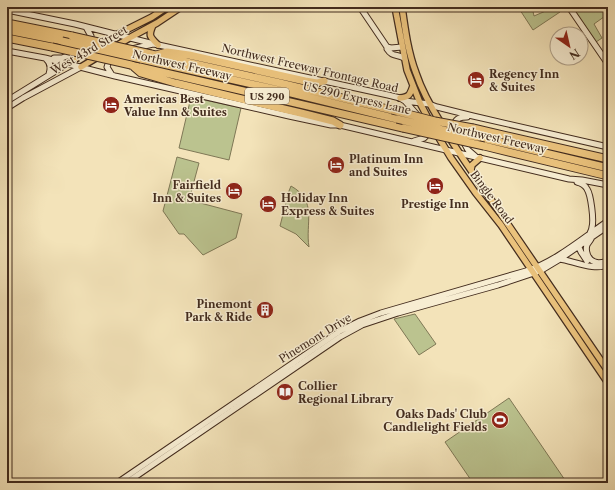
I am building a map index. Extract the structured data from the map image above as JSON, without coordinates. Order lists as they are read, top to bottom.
{
  "streets": {
    "highway": ["Northwest Freeway", "US 290", "US 290 Express Lane"],
    "main road": [
      "West 43rd Street",
      "Northwest Freeway Frontage Road",
      "Bingle Road",
      "Pinemont Drive"
    ]
  },
  "crossings": [
    ["West 43rd Street", "Northwest Freeway Frontage Road"],
    ["Northwest Freeway Frontage Road", "Bingle Road"],
    ["Bingle Road", "Pinemont Drive"]
  ],
  "places": {
    "hotel": [
      "Regency Inn & Suites",
      "Americas Best Value Inn & Suites",
      "Platinum Inn and Suites",
      "Prestige Inn",
      "Fairfield Inn & Suites",
      "Holiday Inn Express & Suites"
    ],
    "building": ["Pinemont Park & Ride"],
    "library": ["Collier Regional Library"],
    "sports": ["Oaks Dads' Club Candlelight Fields"]
  },
  "north": "bottom right"
}
